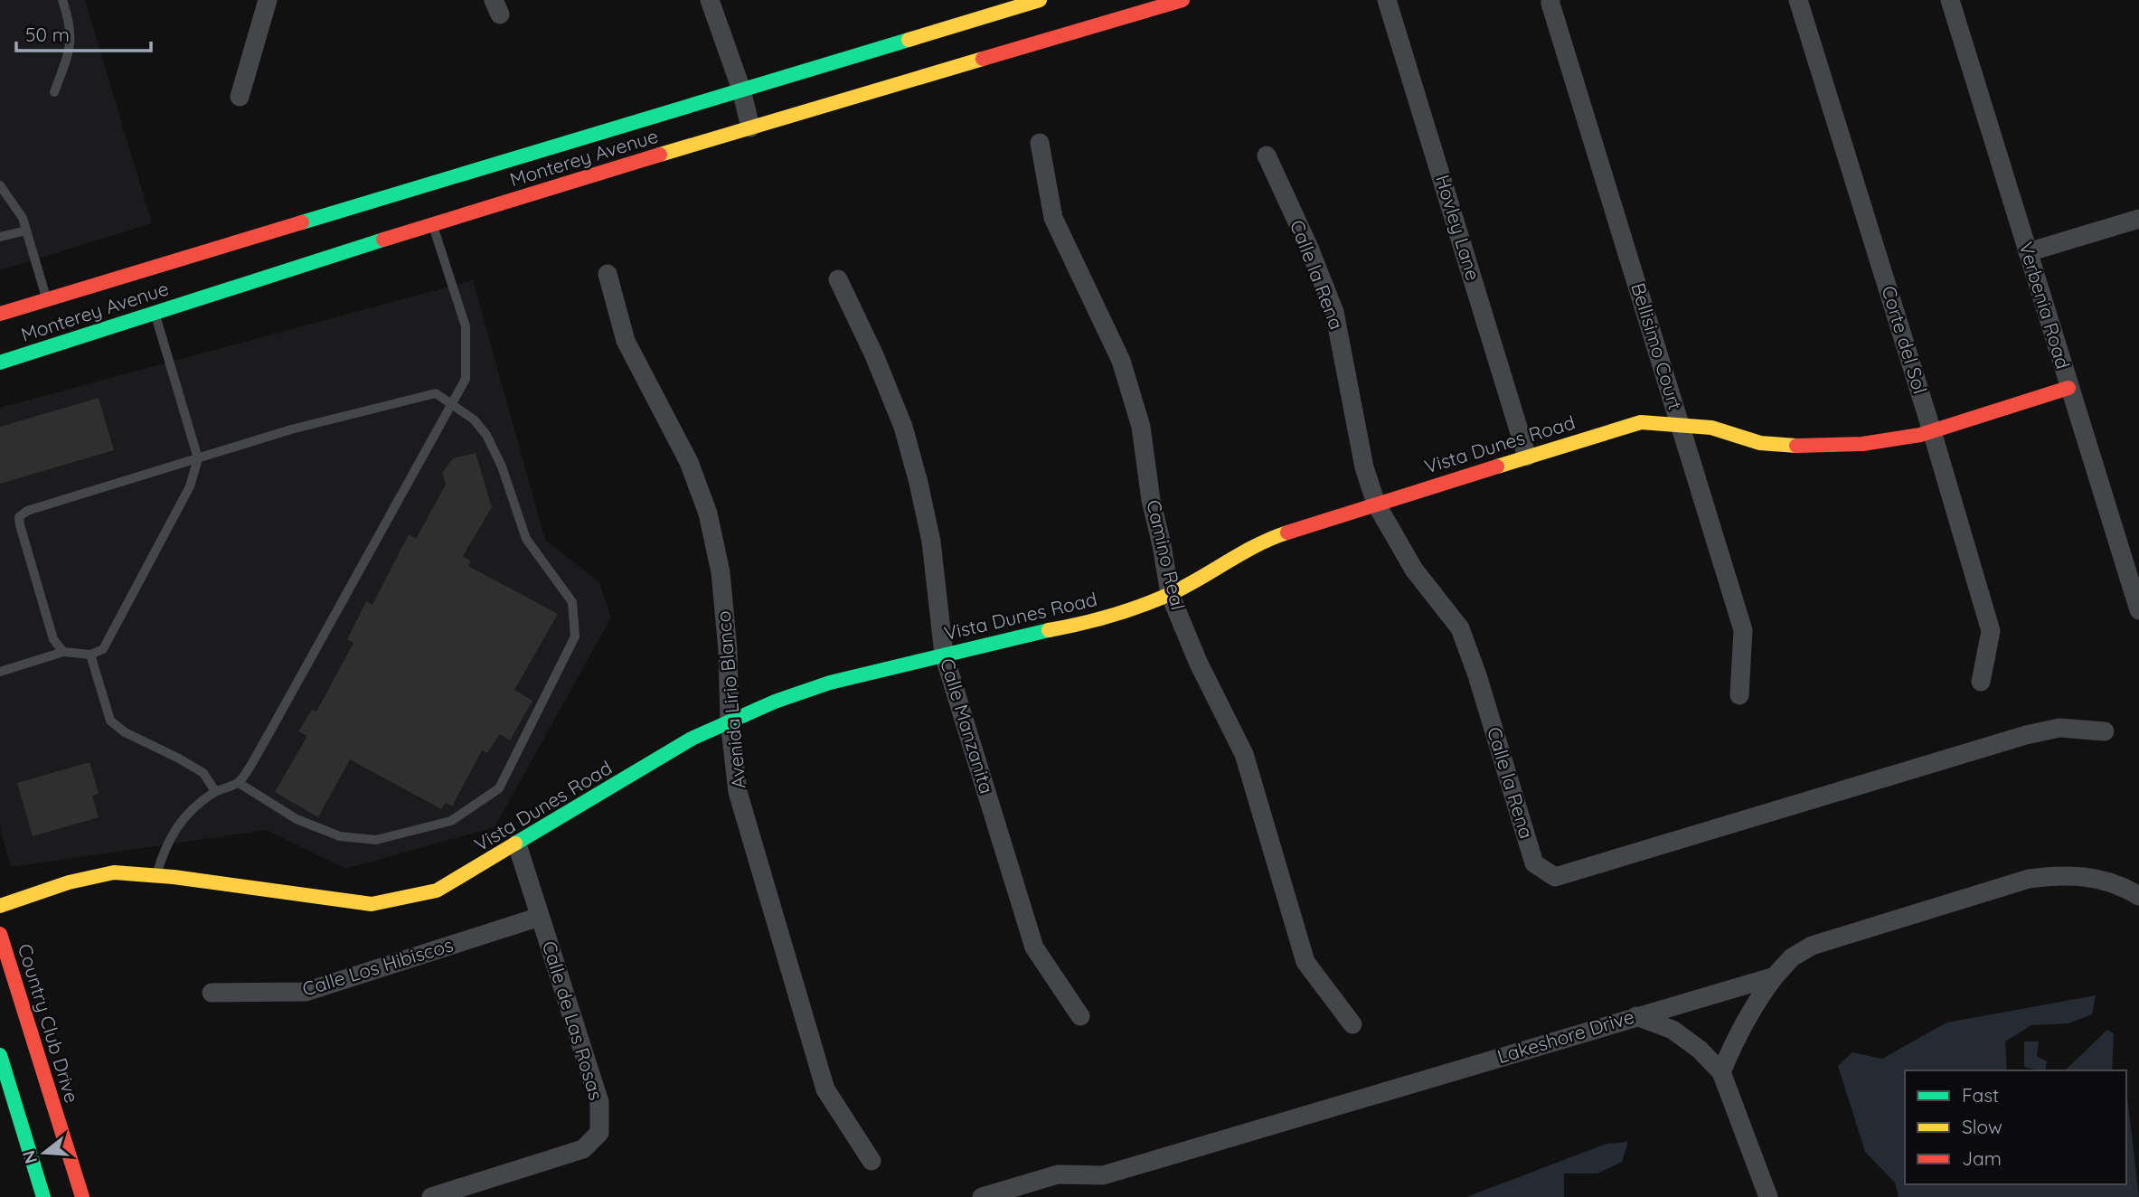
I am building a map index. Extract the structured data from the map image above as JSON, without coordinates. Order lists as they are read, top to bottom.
{
  "streets": {
    "main road": ["Monterey Avenue", "Vista Dunes Road", "Country Club Drive"],
    "street": [
      "Hovley Lane",
      "Calle la Rena",
      "Verbenia Road",
      "Corte del Sol",
      "Bellisimo Court",
      "Camino Real",
      "Avenida Lirio Blanco",
      "Calle Manzanita",
      "Calle Los Hibiscos",
      "Calle de Las Rosas",
      "Lakeshore Drive"
    ]
  },
  "crossings": [
    ["Hovley Lane", "Vista Dunes Road"],
    ["Calle la Rena", "Vista Dunes Road"],
    ["Verbenia Road", "Vista Dunes Road"],
    ["Corte del Sol", "Vista Dunes Road"],
    ["Bellisimo Court", "Vista Dunes Road"],
    ["Vista Dunes Road", "Camino Real"],
    ["Vista Dunes Road", "Avenida Lirio Blanco"],
    ["Vista Dunes Road", "Calle Manzanita"],
    ["Vista Dunes Road", "Calle de Las Rosas"],
    ["Calle Los Hibiscos", "Calle de Las Rosas"]
  ],
  "legend": ["Fast", "Slow", "Jam"],
  "scale_bar": "50 m",
  "north": "left"
}
